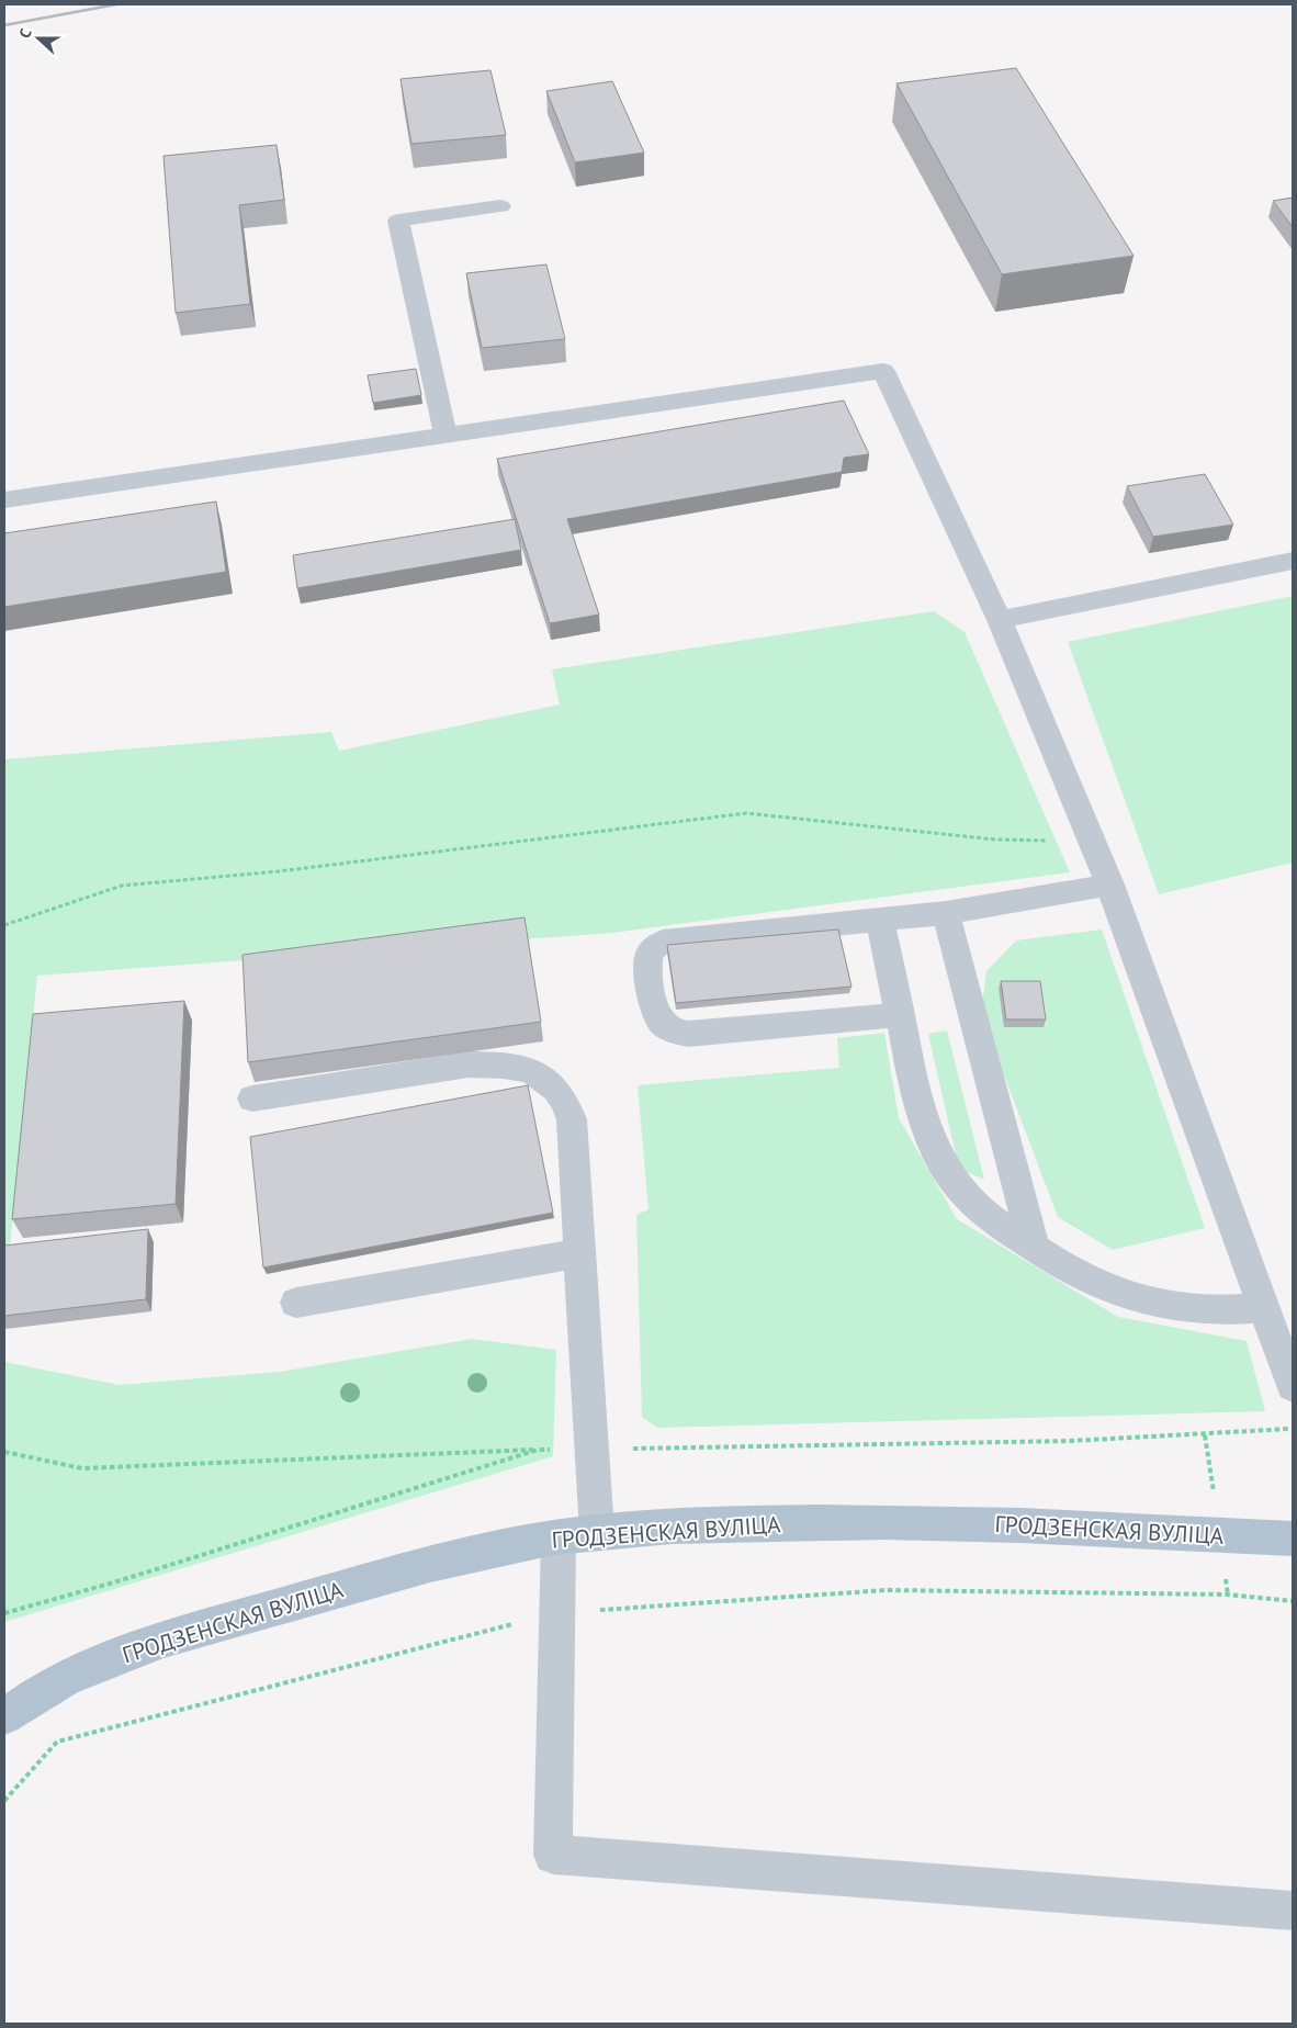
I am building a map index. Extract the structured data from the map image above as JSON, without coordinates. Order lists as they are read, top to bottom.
{
  "streets": {
    "main road": ["ГРОДЗЕНСКАЯ ВУЛІЦА"]
  },
  "north": "left"
}
